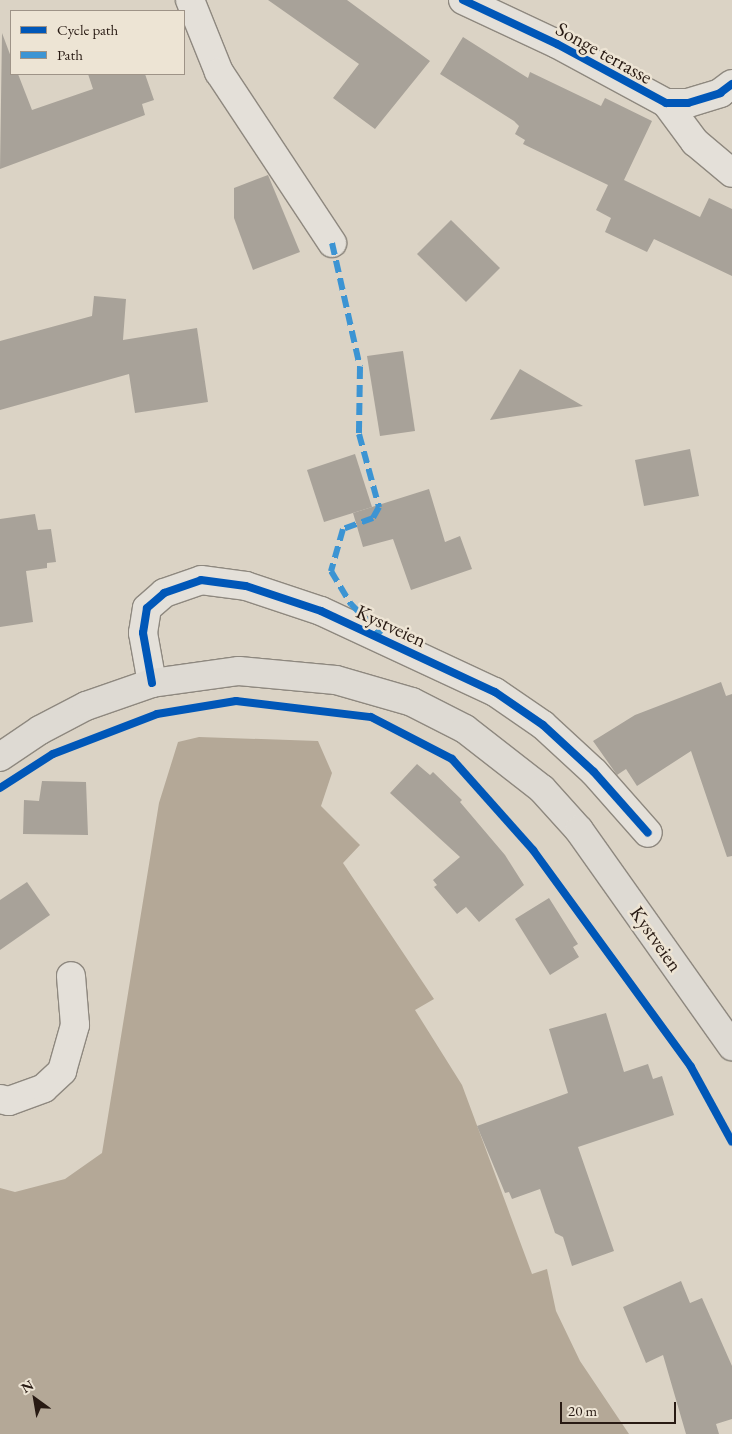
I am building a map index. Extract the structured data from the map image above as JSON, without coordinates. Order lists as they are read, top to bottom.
{
  "streets": {
    "main road": ["Kystveien"],
    "street": ["Songe terrasse"]
  },
  "legend": ["Cycle path", "Path"],
  "scale_bar": "20 m",
  "north": "top left"
}
